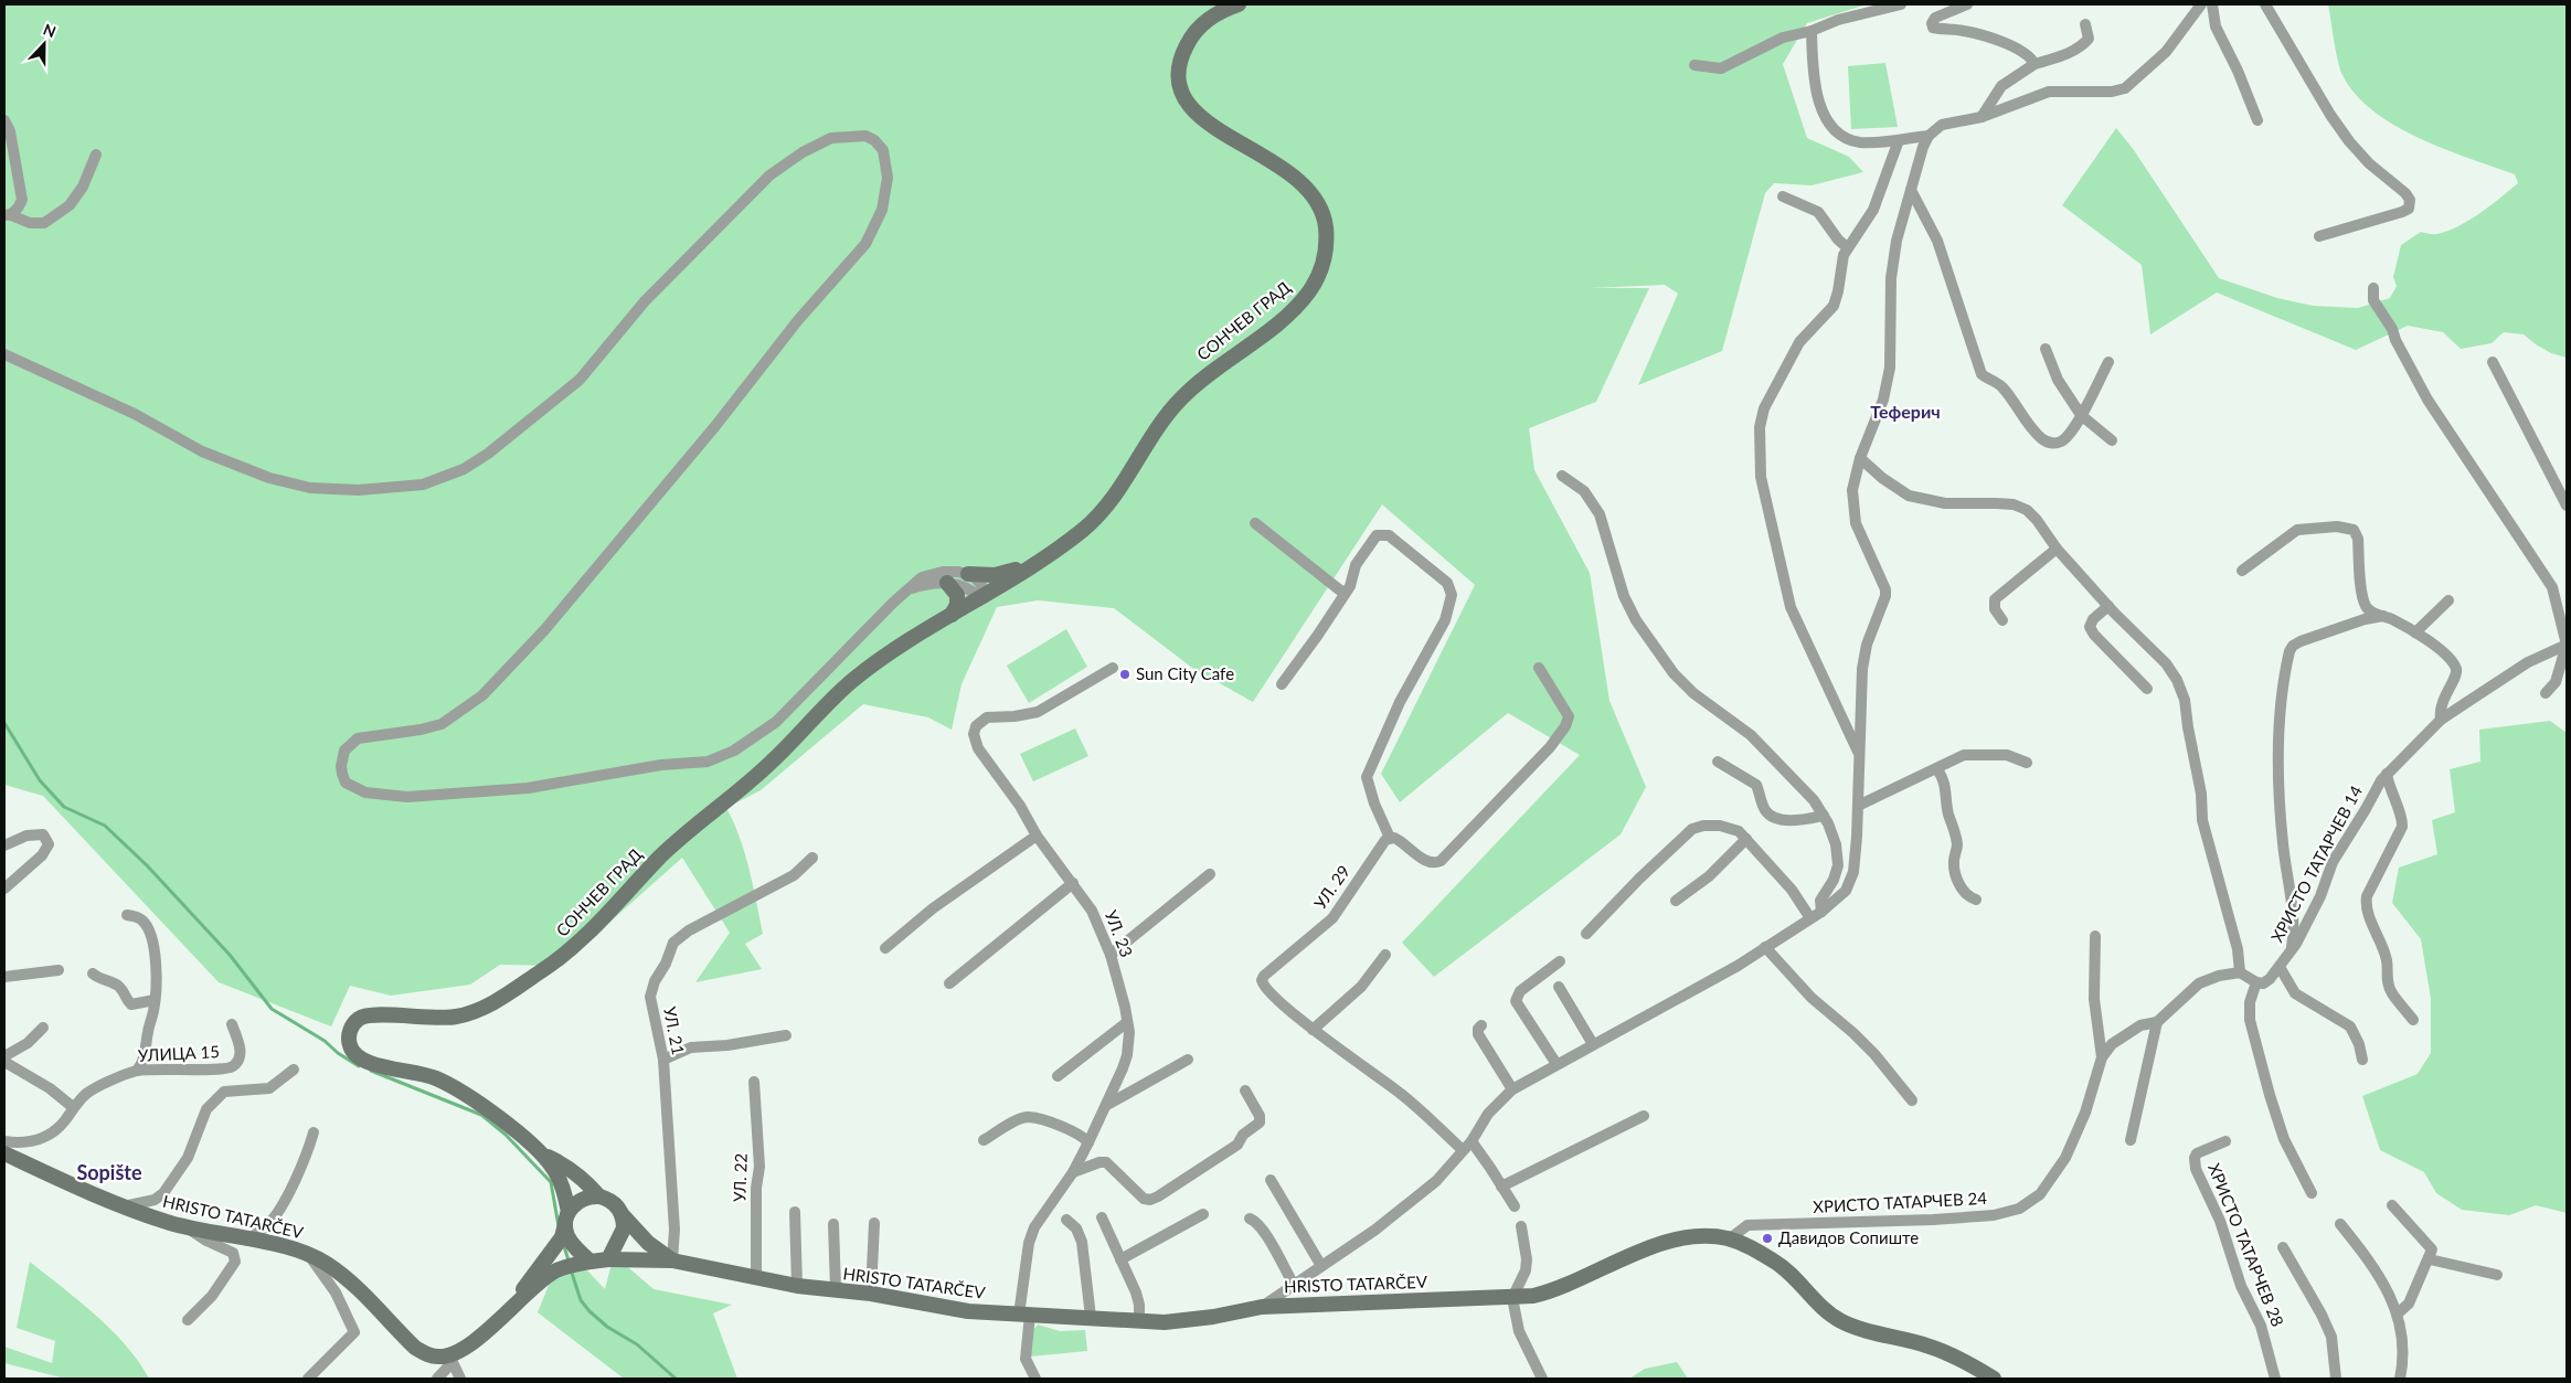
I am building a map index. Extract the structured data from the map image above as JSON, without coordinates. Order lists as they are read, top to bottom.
{
  "streets": {
    "main road": ["СОНЧЕВ ГРАД", "HRISTO TATARČEV"],
    "street": [
      "ХРИСТО ТАТАРЧЕВ 14",
      "УЛ. 29",
      "УЛ. 23",
      "УЛ. 21",
      "УЛИЦА 15",
      "УЛ. 22",
      "ХРИСТО ТАТАРЧЕВ 24",
      "ХРИСТО ТАТАРЧЕВ 28"
    ]
  },
  "crossings": [
    ["УЛ. 23", "HRISTO TATARČEV"],
    ["УЛ. 21", "HRISTO TATARČEV"],
    ["УЛ. 22", "HRISTO TATARČEV"],
    ["ХРИСТО ТАТАРЧЕВ 24", "HRISTO TATARČEV"]
  ],
  "districts": ["Теферич", "Sopište"],
  "places": ["Sun City Cafe", "Давидов Сопиште"],
  "north": "top"
}
